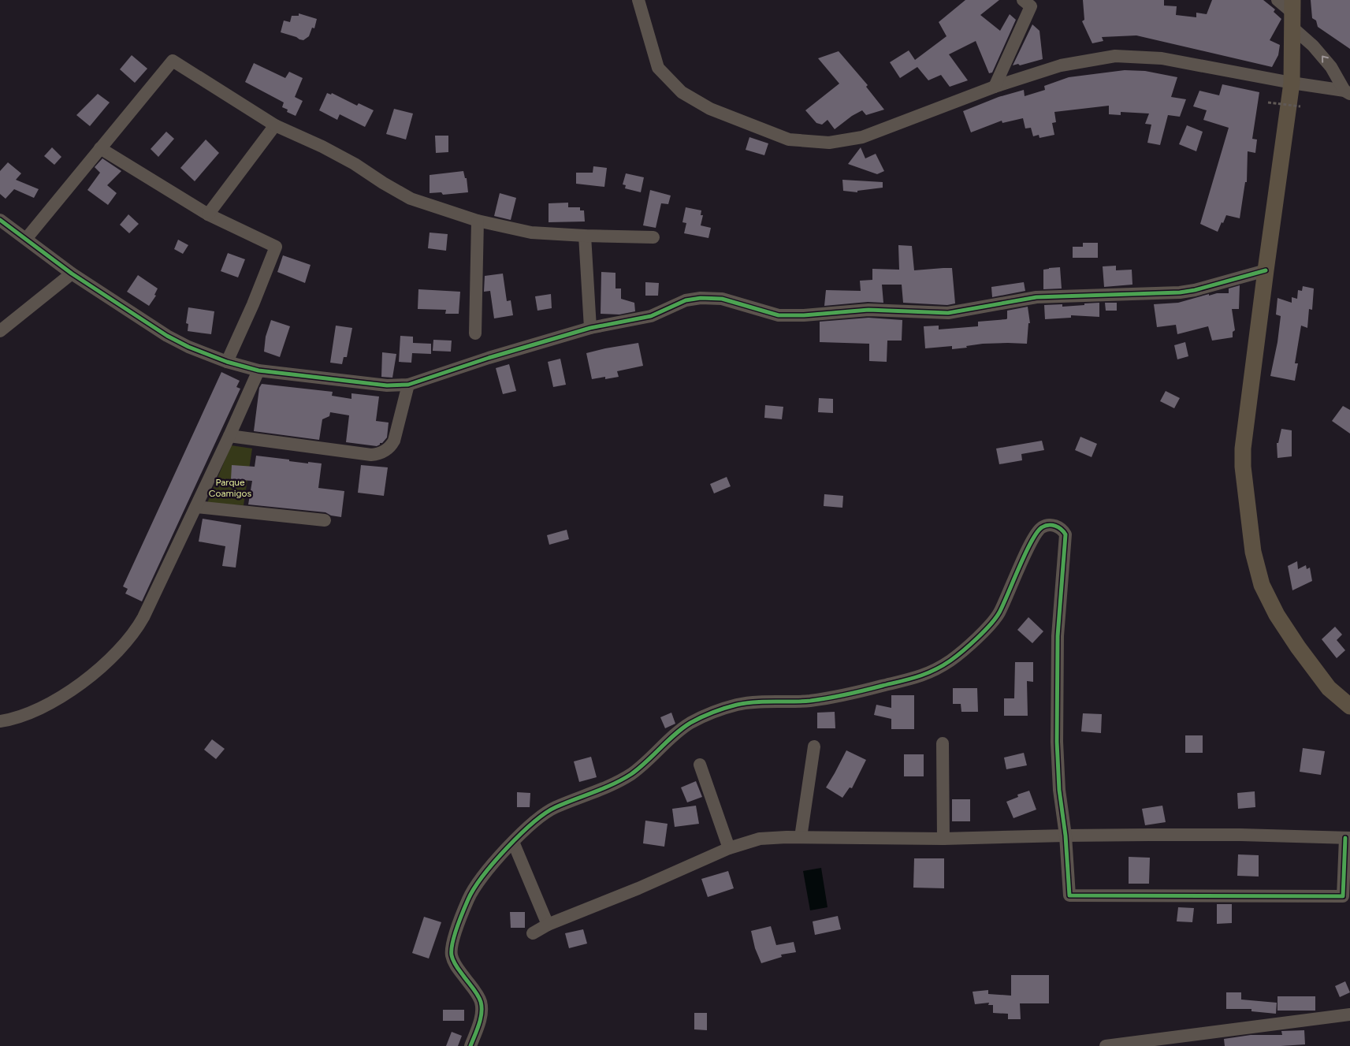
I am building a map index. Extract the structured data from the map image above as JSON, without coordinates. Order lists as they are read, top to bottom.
{
  "parks": ["Parque Coamigos"]
}
